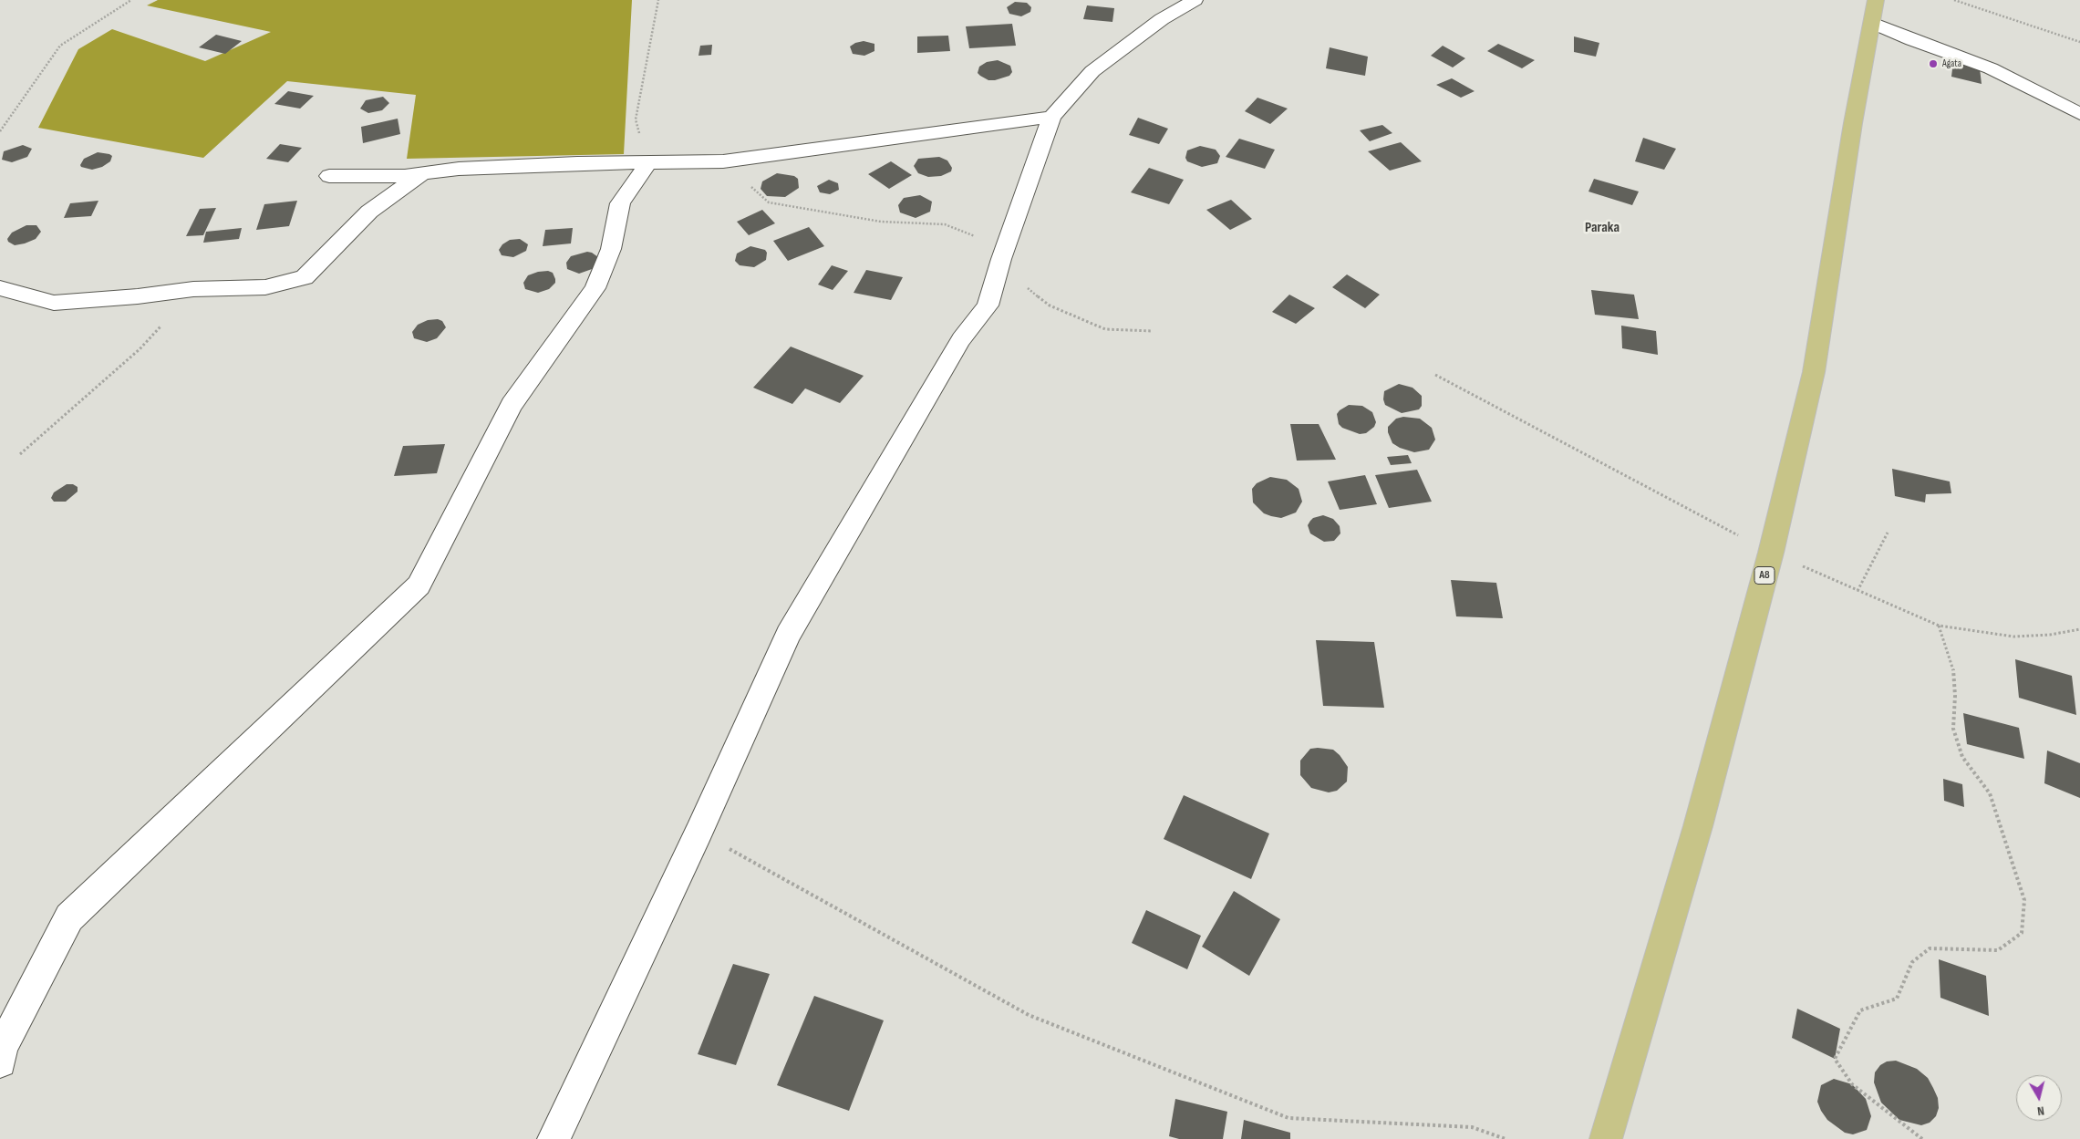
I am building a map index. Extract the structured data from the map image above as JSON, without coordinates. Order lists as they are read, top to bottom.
{
  "streets": {
    "main road": ["A8"]
  },
  "districts": ["Paraka"],
  "places": ["Agata"],
  "north": "bottom"
}
